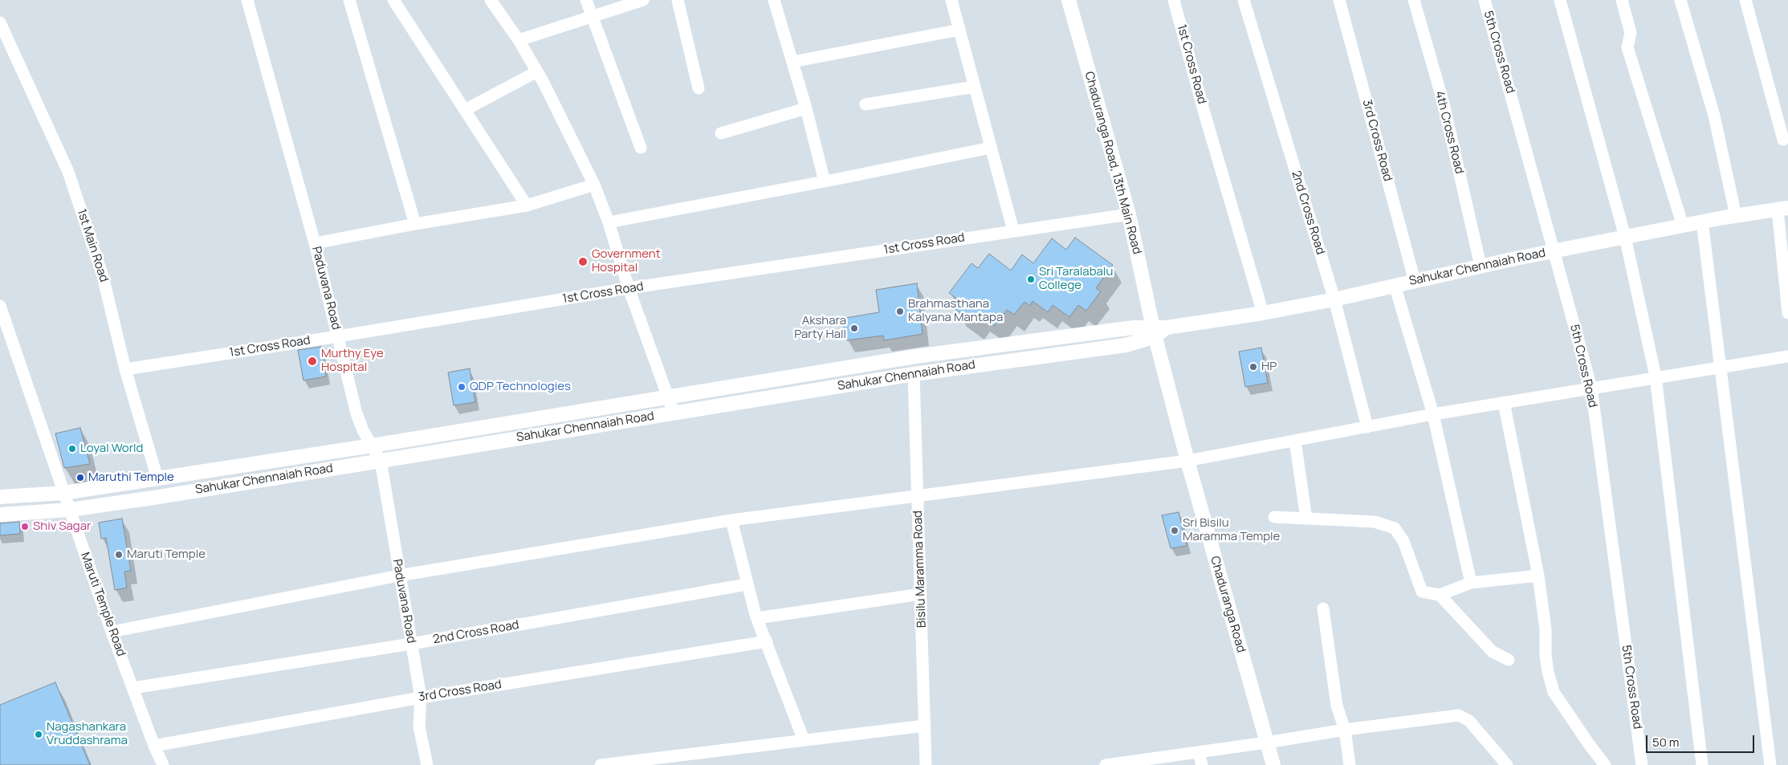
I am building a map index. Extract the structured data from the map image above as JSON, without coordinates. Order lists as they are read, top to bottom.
{
  "streets": {
    "street": [
      "5th Cross Road",
      "1st Cross Road",
      "4th Cross Road",
      "3rd Cross Road",
      "Chaduranga Road, 13th Main Road",
      "2nd Cross Road",
      "1st Main Road",
      "Sahukar Chennaiah Road",
      "Paduvana Road",
      "Bisilu Maramma Road",
      "Maruti Temple Road",
      "Chaduranga Road"
    ]
  },
  "crossings": [
    ["5th Cross Road", "Sahukar Chennaiah Road"],
    ["1st Cross Road", "Chaduranga Road, 13th Main Road"],
    ["1st Cross Road", "1st Main Road"],
    ["1st Cross Road", "Sahukar Chennaiah Road"],
    ["1st Cross Road", "Paduvana Road"],
    ["4th Cross Road", "Sahukar Chennaiah Road"],
    ["3rd Cross Road", "Sahukar Chennaiah Road"],
    ["3rd Cross Road", "Paduvana Road"],
    ["3rd Cross Road", "Maruti Temple Road"],
    ["Chaduranga Road, 13th Main Road", "Sahukar Chennaiah Road"],
    ["Chaduranga Road, 13th Main Road", "Chaduranga Road"],
    ["2nd Cross Road", "Sahukar Chennaiah Road"],
    ["2nd Cross Road", "Paduvana Road"],
    ["2nd Cross Road", "Maruti Temple Road"],
    ["1st Main Road", "Sahukar Chennaiah Road"],
    ["Sahukar Chennaiah Road", "Paduvana Road"],
    ["Sahukar Chennaiah Road", "Bisilu Maramma Road"],
    ["Sahukar Chennaiah Road", "Maruti Temple Road"],
    ["Sahukar Chennaiah Road", "Chaduranga Road"]
  ],
  "places": [
    "Government Hospital",
    "Sri Taralabalu College",
    "Brahmasthana Kalyana Mantapa",
    "Akshara Party Hall",
    "Murthy Eye Hospital",
    "HP",
    "QDP Technologies",
    "Loyal World",
    "Maruthi Temple",
    "Shiv Sagar",
    "Sri Bisilu Maramma Temple",
    "Maruti Temple",
    "Nagashankara Vruddashrama"
  ],
  "scale_bar": "50 m"
}
